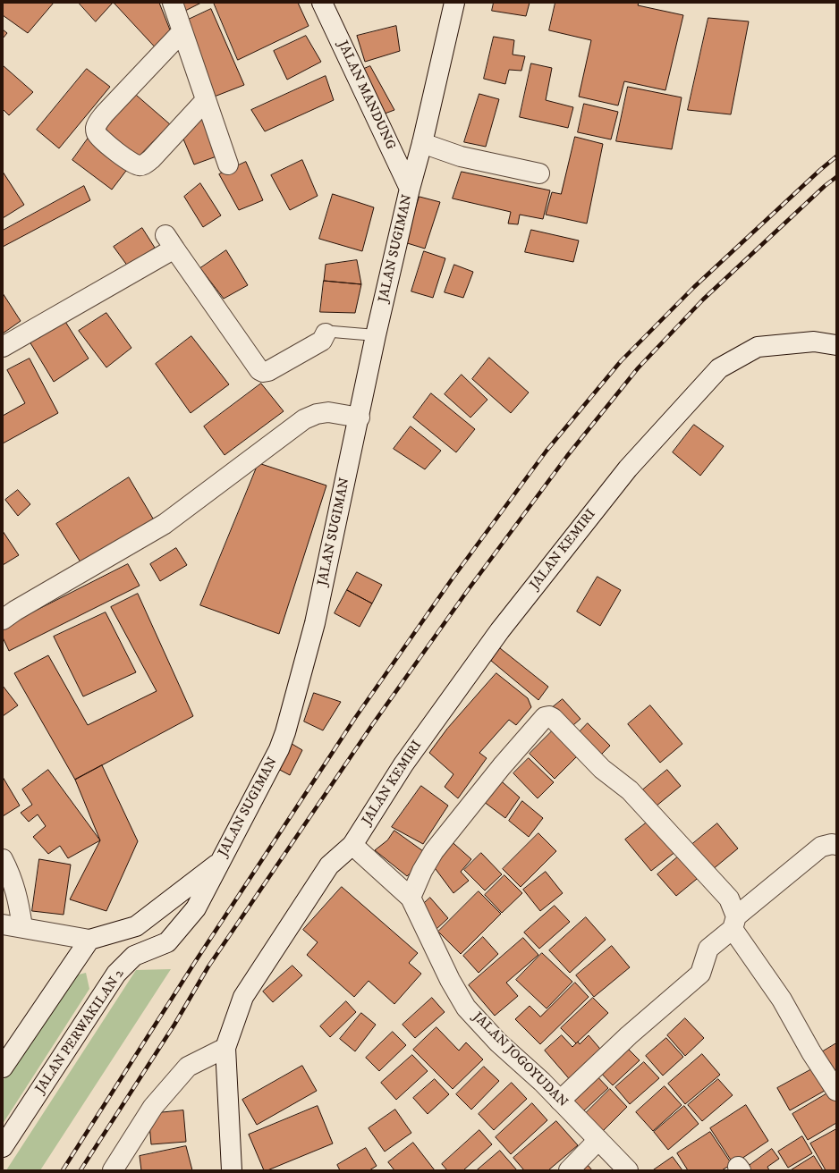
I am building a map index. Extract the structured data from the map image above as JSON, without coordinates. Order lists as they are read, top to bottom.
{
  "streets": {
    "street": [
      "JALAN MANDUNG",
      "JALAN SUGIMAN",
      "JALAN KEMIRI",
      "JALAN PERWAKILAN 2",
      "JALAN JOGOYUDAN"
    ]
  },
  "crossings": [
    ["JALAN MANDUNG", "JALAN SUGIMAN"],
    ["JALAN SUGIMAN", "JALAN PERWAKILAN 2"],
    ["JALAN KEMIRI", "JALAN JOGOYUDAN"]
  ]
}
